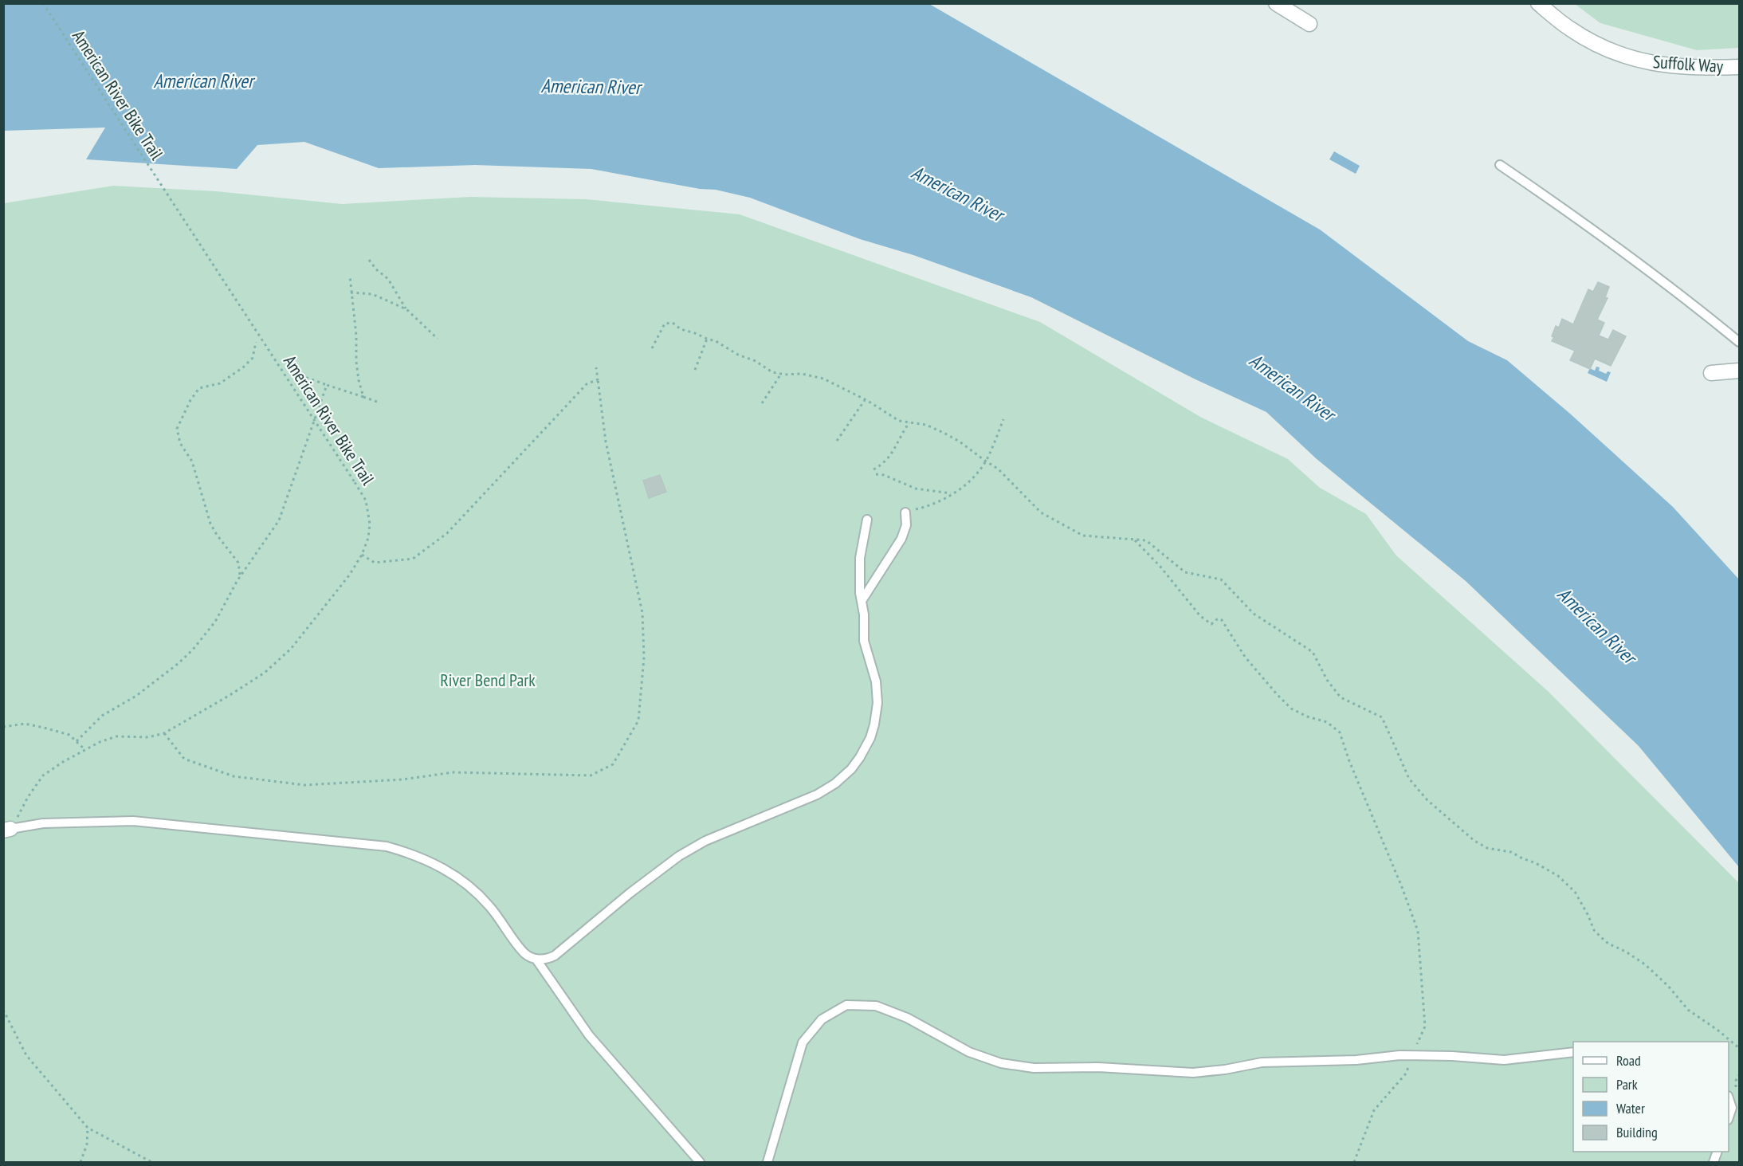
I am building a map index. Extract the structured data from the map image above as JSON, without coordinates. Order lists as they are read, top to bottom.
{
  "streets": {
    "street": ["Suffolk Way"],
    "path": ["American River Bike Trail"]
  },
  "water": ["American River"],
  "parks": ["River Bend Park"],
  "legend": [
    "Road",
    "Park",
    "Water",
    "Building"
  ]
}
